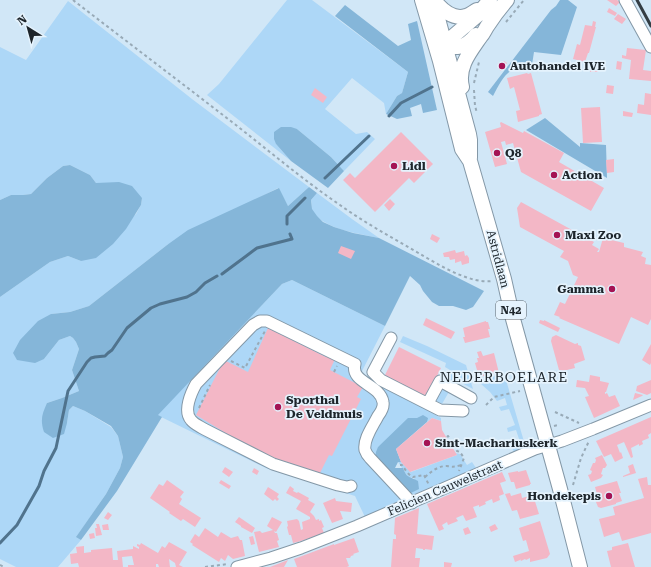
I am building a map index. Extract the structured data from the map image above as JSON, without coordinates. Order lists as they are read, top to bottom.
{
  "streets": {
    "main road": ["Astridlaan", "N42"],
    "street": ["Felicien Cauwelstraat"]
  },
  "crossings": [
    ["Astridlaan", "Felicien Cauwelstraat"]
  ],
  "districts": ["NEDERBOELARE"],
  "places": [
    "Autohandel IVE",
    "Q8",
    "Lidl",
    "Action",
    "Maxi Zoo",
    "Gamma",
    "Sporthal De Veldmuis",
    "Sint-Machariuskerk",
    "Hondekepis"
  ],
  "north": "top left"
}
